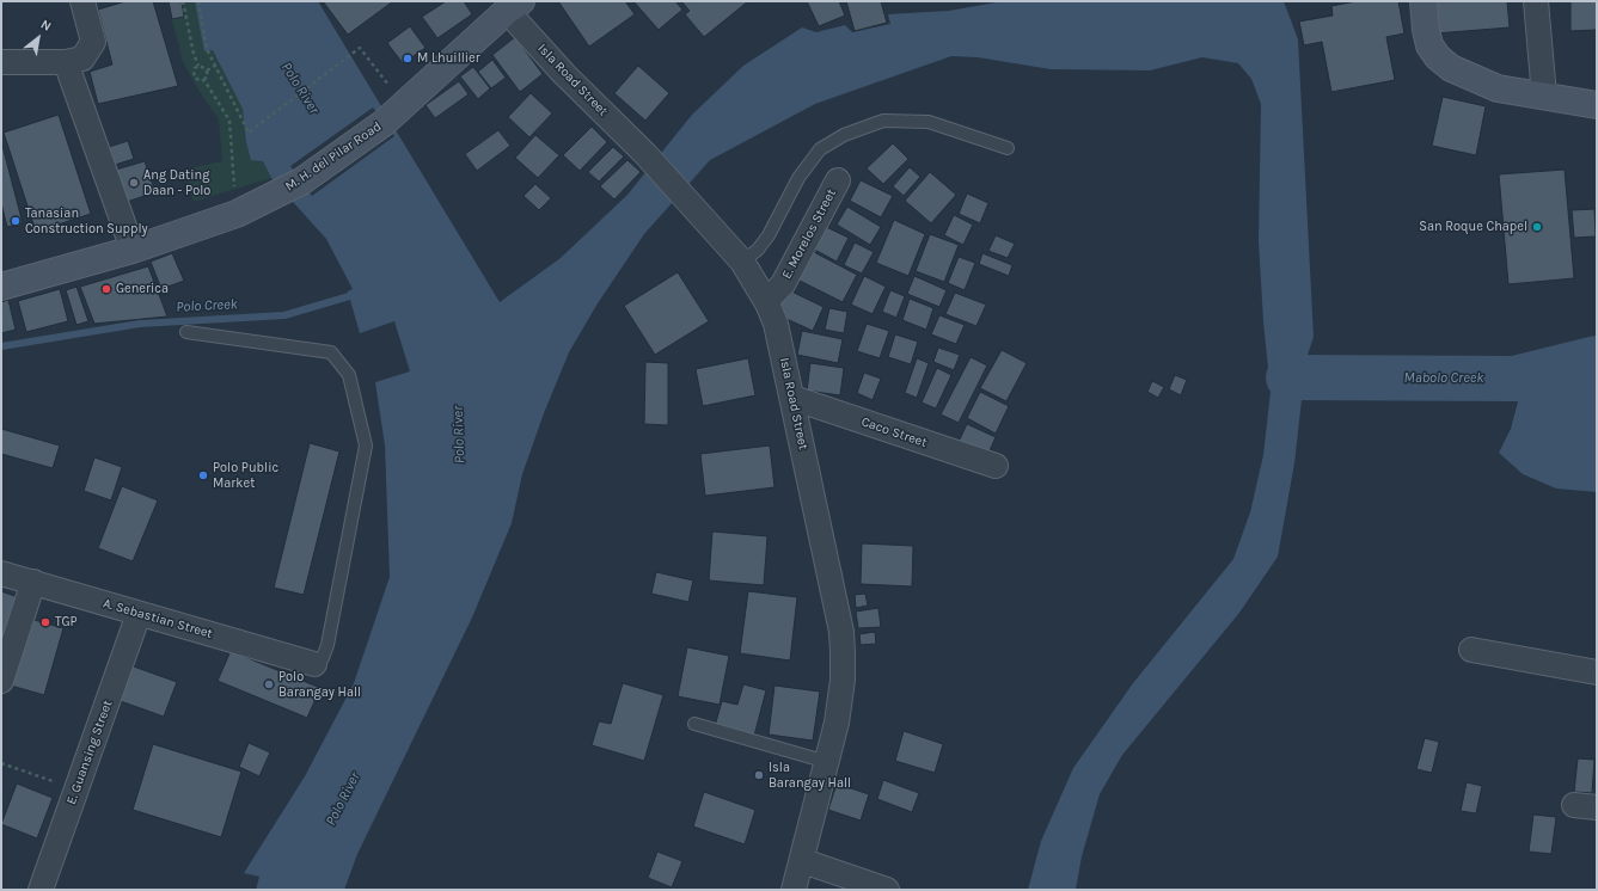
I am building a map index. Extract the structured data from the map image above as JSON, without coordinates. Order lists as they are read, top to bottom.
{
  "streets": {
    "main road": ["M. H. del Pilar Road"],
    "street": [
      "Isla Road Street",
      "E. Morelos Street",
      "Caco Street",
      "A. Sebastian Street",
      "E. Guansing Street"
    ]
  },
  "crossings": [
    ["Isla Road Street", "M. H. del Pilar Road"],
    ["Isla Road Street", "E. Morelos Street"],
    ["Isla Road Street", "Caco Street"],
    ["A. Sebastian Street", "E. Guansing Street"]
  ],
  "water": ["Polo River", "Polo Creek", "Mabolo Creek"],
  "places": [
    "M Lhuillier",
    "Ang Dating Daan - Polo",
    "Tanasian Construction Supply",
    "San Roque Chapel",
    "Generica",
    "Polo Public Market",
    "TGP",
    "Polo Barangay Hall",
    "Isla Barangay Hall"
  ],
  "north": "top right"
}
